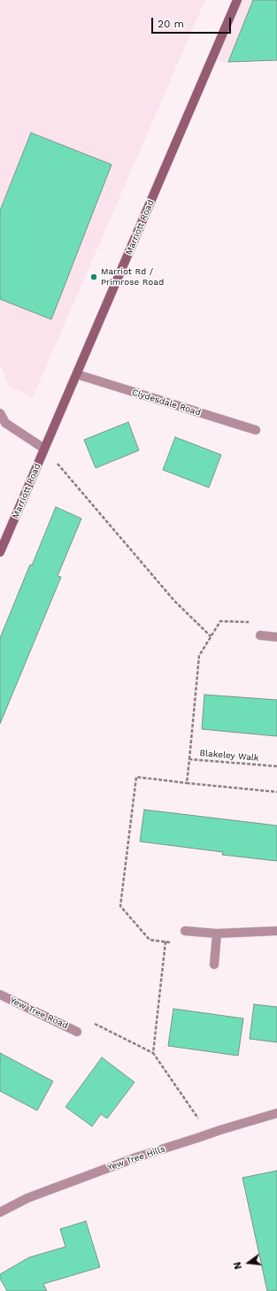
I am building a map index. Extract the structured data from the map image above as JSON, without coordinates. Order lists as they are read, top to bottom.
{
  "streets": {
    "street": [
      "Marriott Road",
      "Clydesdale Road",
      "Yew Tree Road",
      "Yew Tree Hills"
    ],
    "path": ["Blakeley Walk"]
  },
  "crossings": [
    ["Marriott Road", "Clydesdale Road"]
  ],
  "places": ["Marriot Rd / Primrose Road"],
  "scale_bar": "20 m",
  "north": "left"
}
